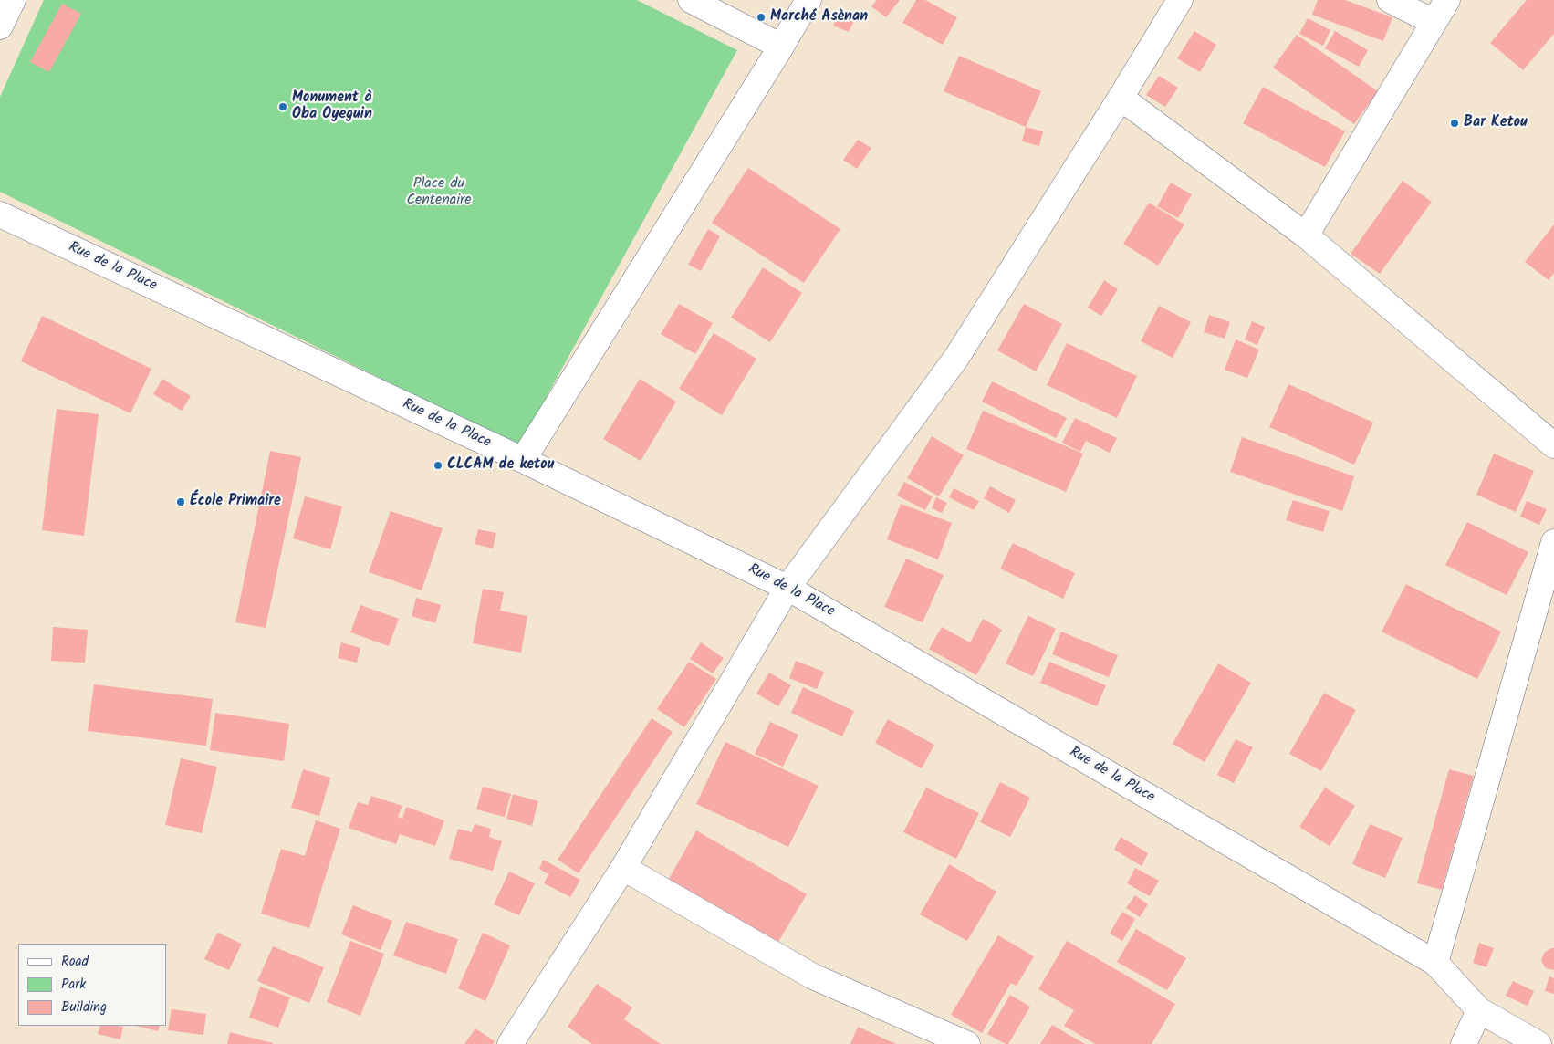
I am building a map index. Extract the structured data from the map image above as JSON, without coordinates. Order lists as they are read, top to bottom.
{
  "streets": {
    "street": ["Rue de la Place"]
  },
  "parks": ["Place du Centenaire"],
  "places": [
    "Marché Asènan",
    "Monument à Oba Oyeguin",
    "Bar Ketou",
    "CLCAM de ketou",
    "École Primaire"
  ],
  "legend": ["Road", "Park", "Building"]
}
